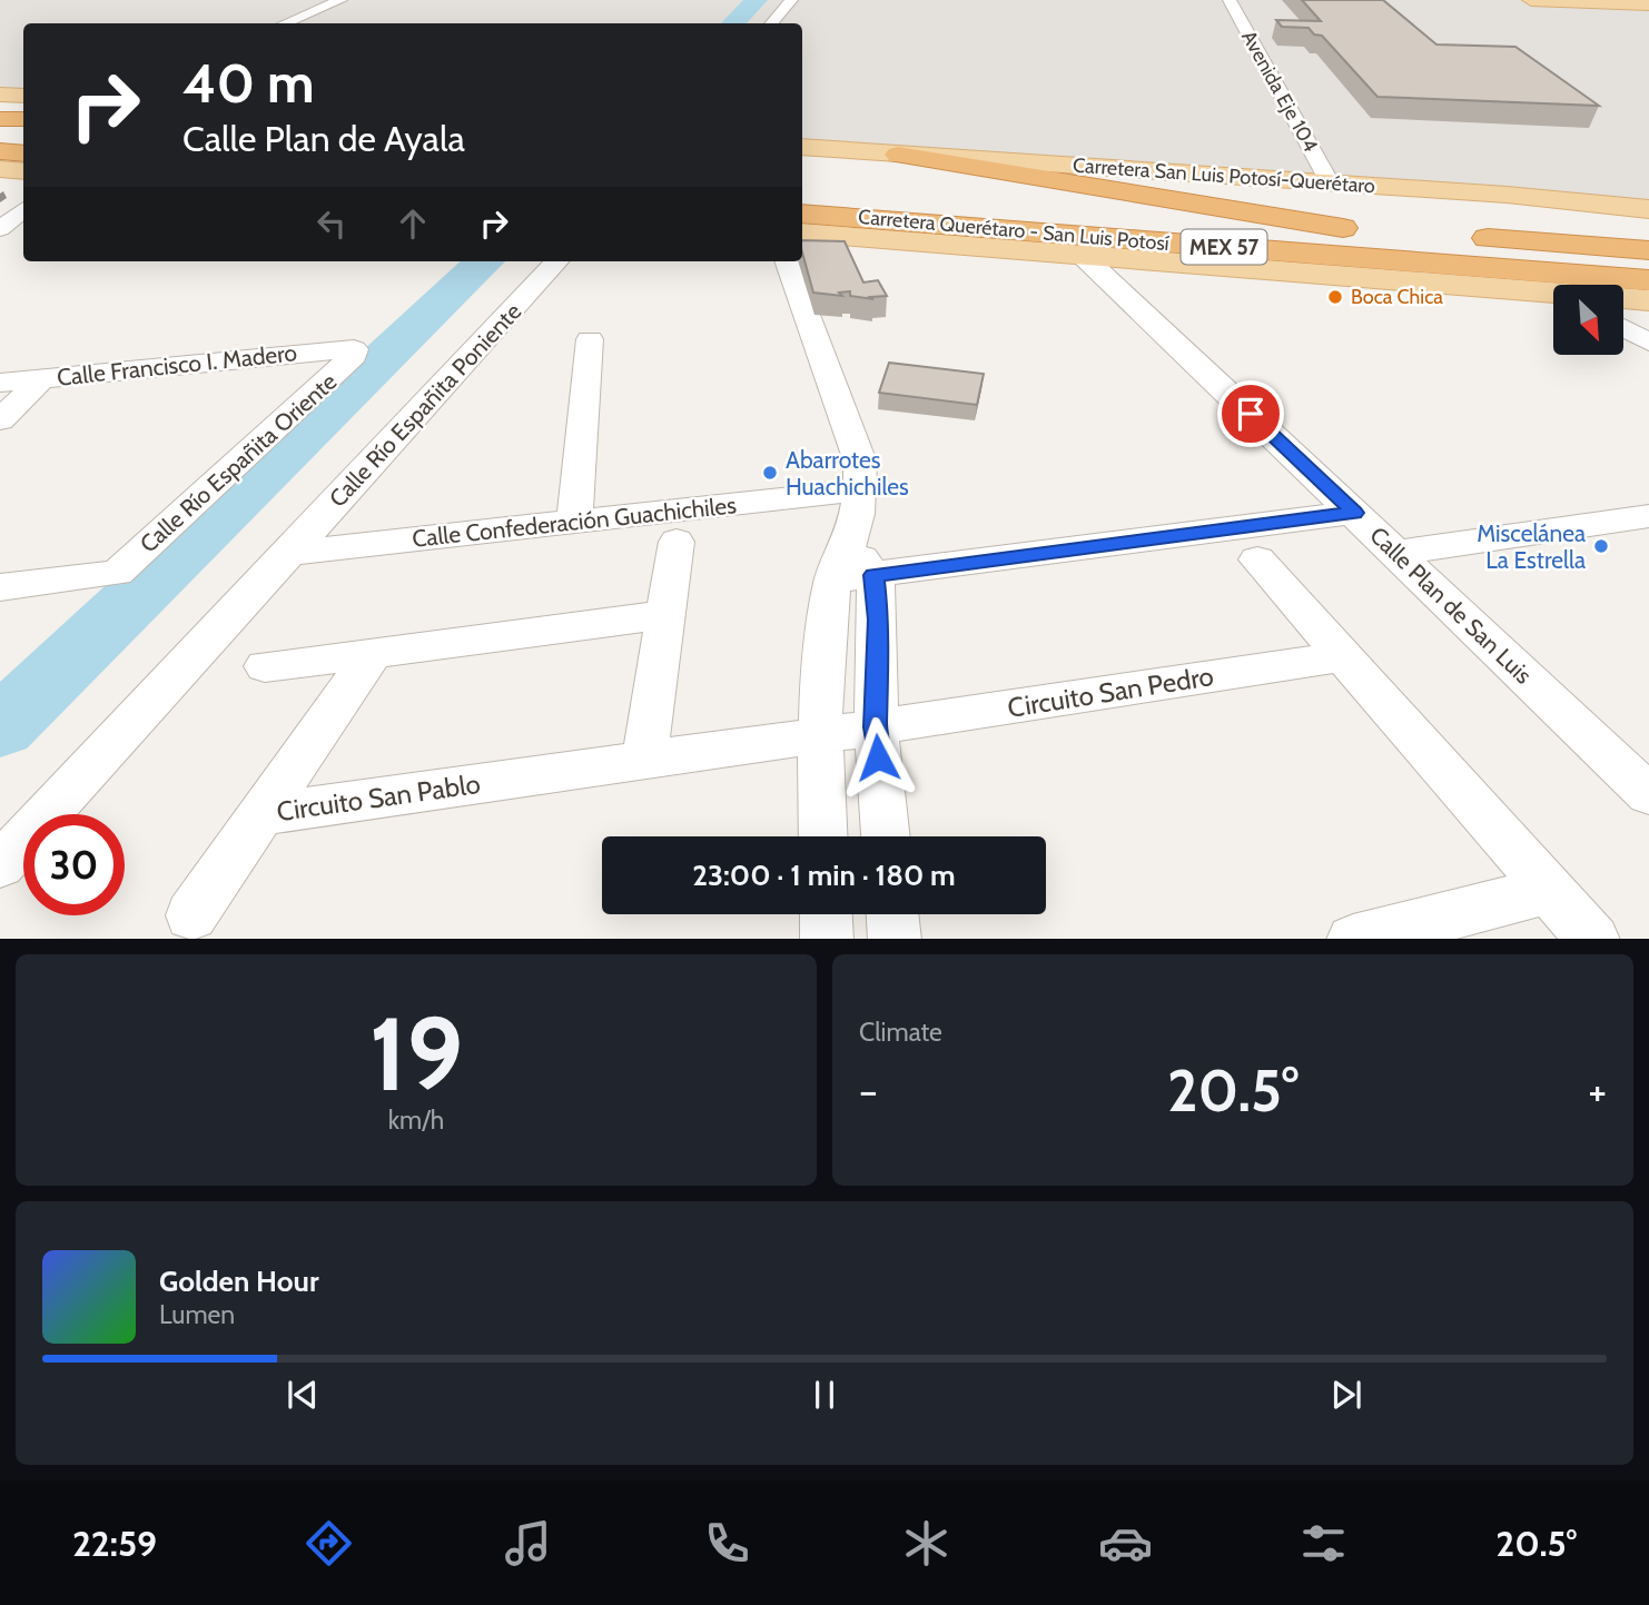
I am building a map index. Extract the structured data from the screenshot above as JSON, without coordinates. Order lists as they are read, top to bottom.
{
  "streets": {
    "highway": ["Carretera Querétaro - San Luis Potosí", "MEX 57"],
    "main road": ["Carretera San Luis Potosí-Querétaro"],
    "street": [
      "Avenida Eje 104",
      "Calle Francisco I. Madero",
      "Calle Río Españita Poniente",
      "Calle Río Españita Oriente",
      "Calle Confederación Guachichiles",
      "Calle Plan de San Luis",
      "Circuito San Pedro",
      "Circuito San Pablo"
    ]
  },
  "crossings": [
    ["Avenida Eje 104", "Carretera San Luis Potosí-Querétaro"],
    ["Calle Francisco I. Madero", "Calle Río Españita Oriente"],
    ["Calle Río Españita Poniente", "Calle Confederación Guachichiles"],
    ["Circuito San Pedro", "Circuito San Pablo"]
  ],
  "places": ["Boca Chica", "Abarrotes Huachichiles", "Miscelánea La Estrella"],
  "north": "bottom right",
  "page": {
    "turn": ["40 m", "Calle Plan de Ayala"],
    "limit": "30",
    "trip": "23:00 · 1 min · 180 m",
    "tile": [
      ["19", "km/h"],
      "Climate"
    ],
    "heat": ["−", "20.5°", "+"],
    "song": ["Golden Hour", "Lumen"],
    "tabs": ["22:59", "20.5°"]
  }
}
